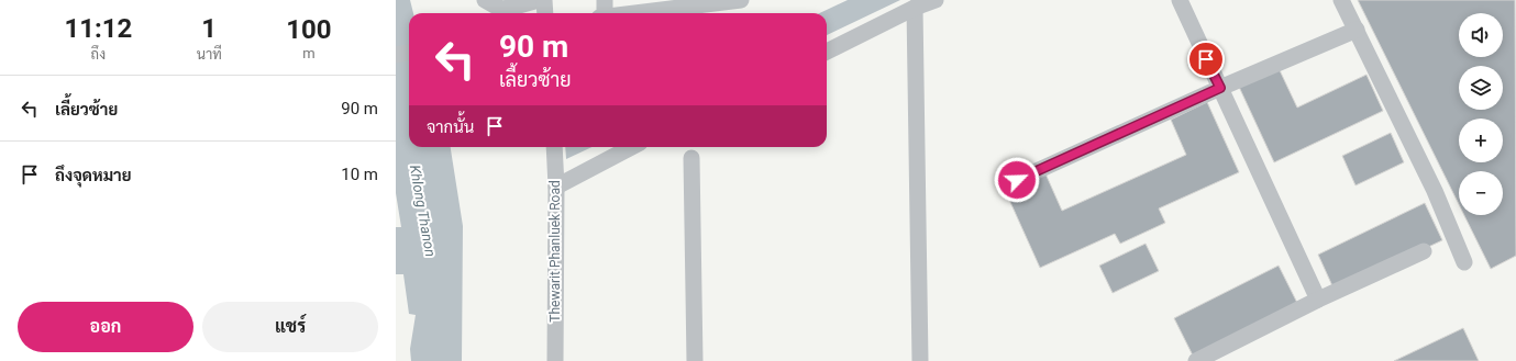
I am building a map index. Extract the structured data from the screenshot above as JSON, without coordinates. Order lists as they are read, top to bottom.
{
  "streets": {
    "street": ["Thewarit Phanluek Road"]
  },
  "water": ["Khlong Thanon"],
  "page": {
    "eta": [
      "11:12",
      "ถึง",
      "1",
      "นาที",
      "100",
      "m"
    ],
    "map_buttons": ["+", "−"],
    "turn": ["90 m", "เลี้ยวซ้าย"],
    "list": [
      {
        "name": "เลี้ยวซ้าย",
        "value": "90 m"
      },
      {
        "name": "ถึงจุดหมาย",
        "value": "10 m"
      }
    ],
    "then": "จากนั้น",
    "buttons": ["ออก", "แชร์"]
  }
}
